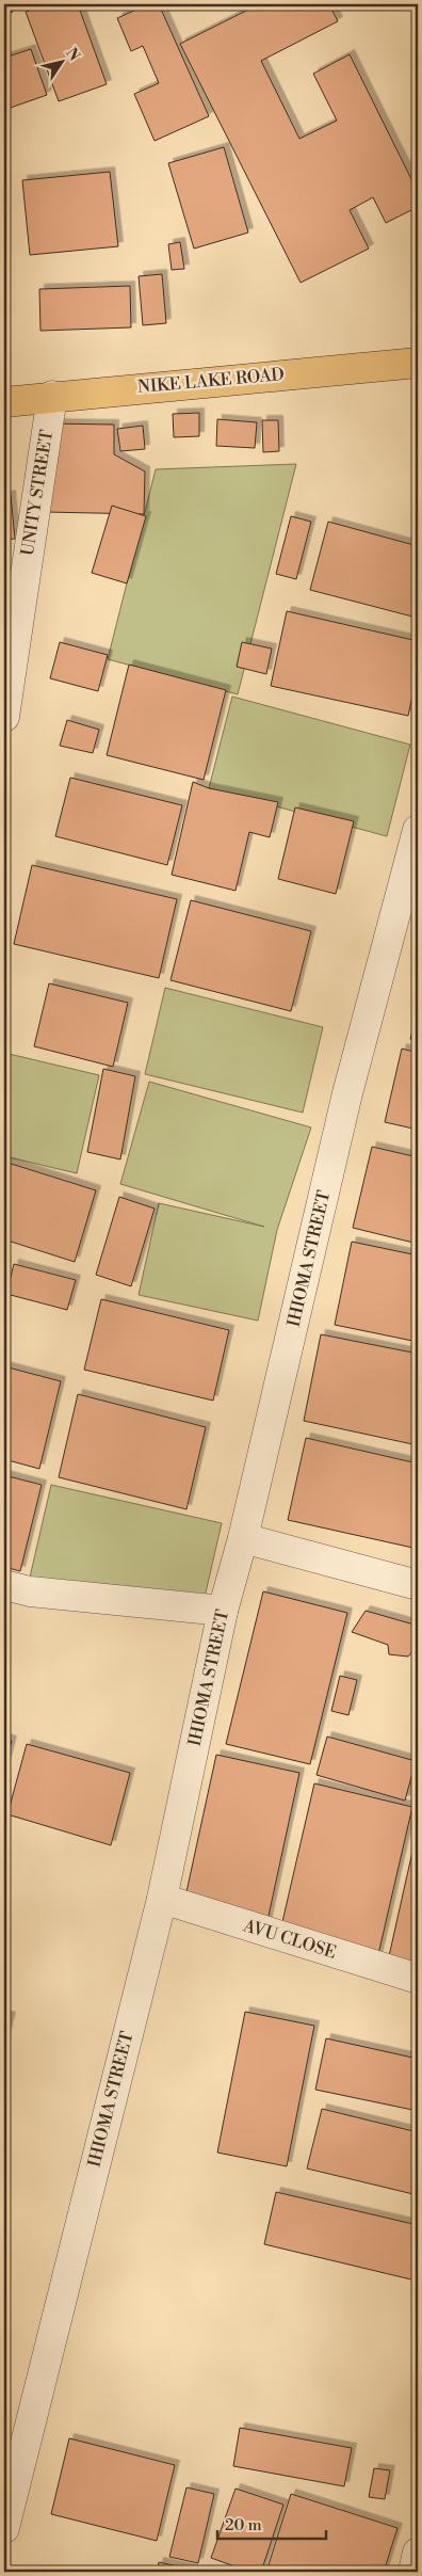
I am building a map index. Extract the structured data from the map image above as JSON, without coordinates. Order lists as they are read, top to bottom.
{
  "streets": {
    "main road": ["NIKE LAKE ROAD"],
    "street": ["UNITY STREET", "IHIOMA STREET", "AVU CLOSE"]
  },
  "crossings": [
    ["NIKE LAKE ROAD", "UNITY STREET"],
    ["IHIOMA STREET", "AVU CLOSE"]
  ],
  "scale_bar": "20 m",
  "north": "top right"
}
